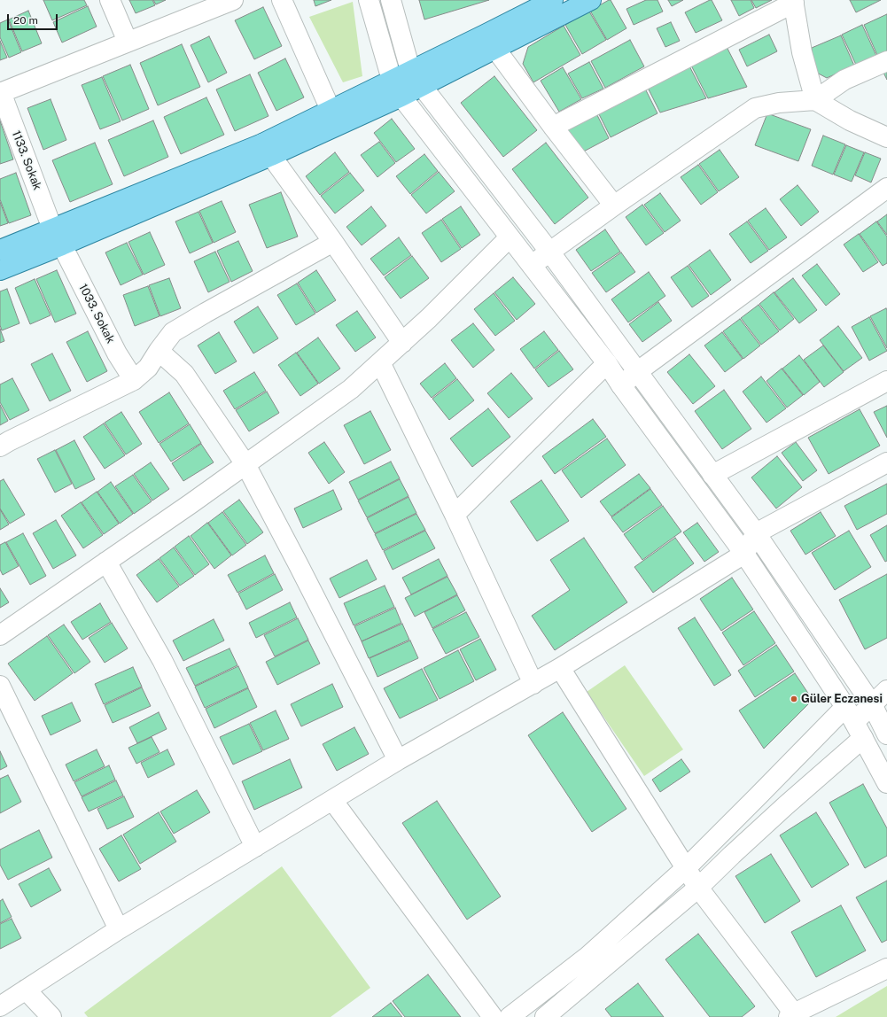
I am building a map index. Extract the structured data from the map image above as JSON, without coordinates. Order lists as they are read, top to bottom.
{
  "streets": {
    "street": ["1133. Sokak", "1033. Sokak"]
  },
  "places": ["Güler Eczanesi"],
  "scale_bar": "20 m"
}
